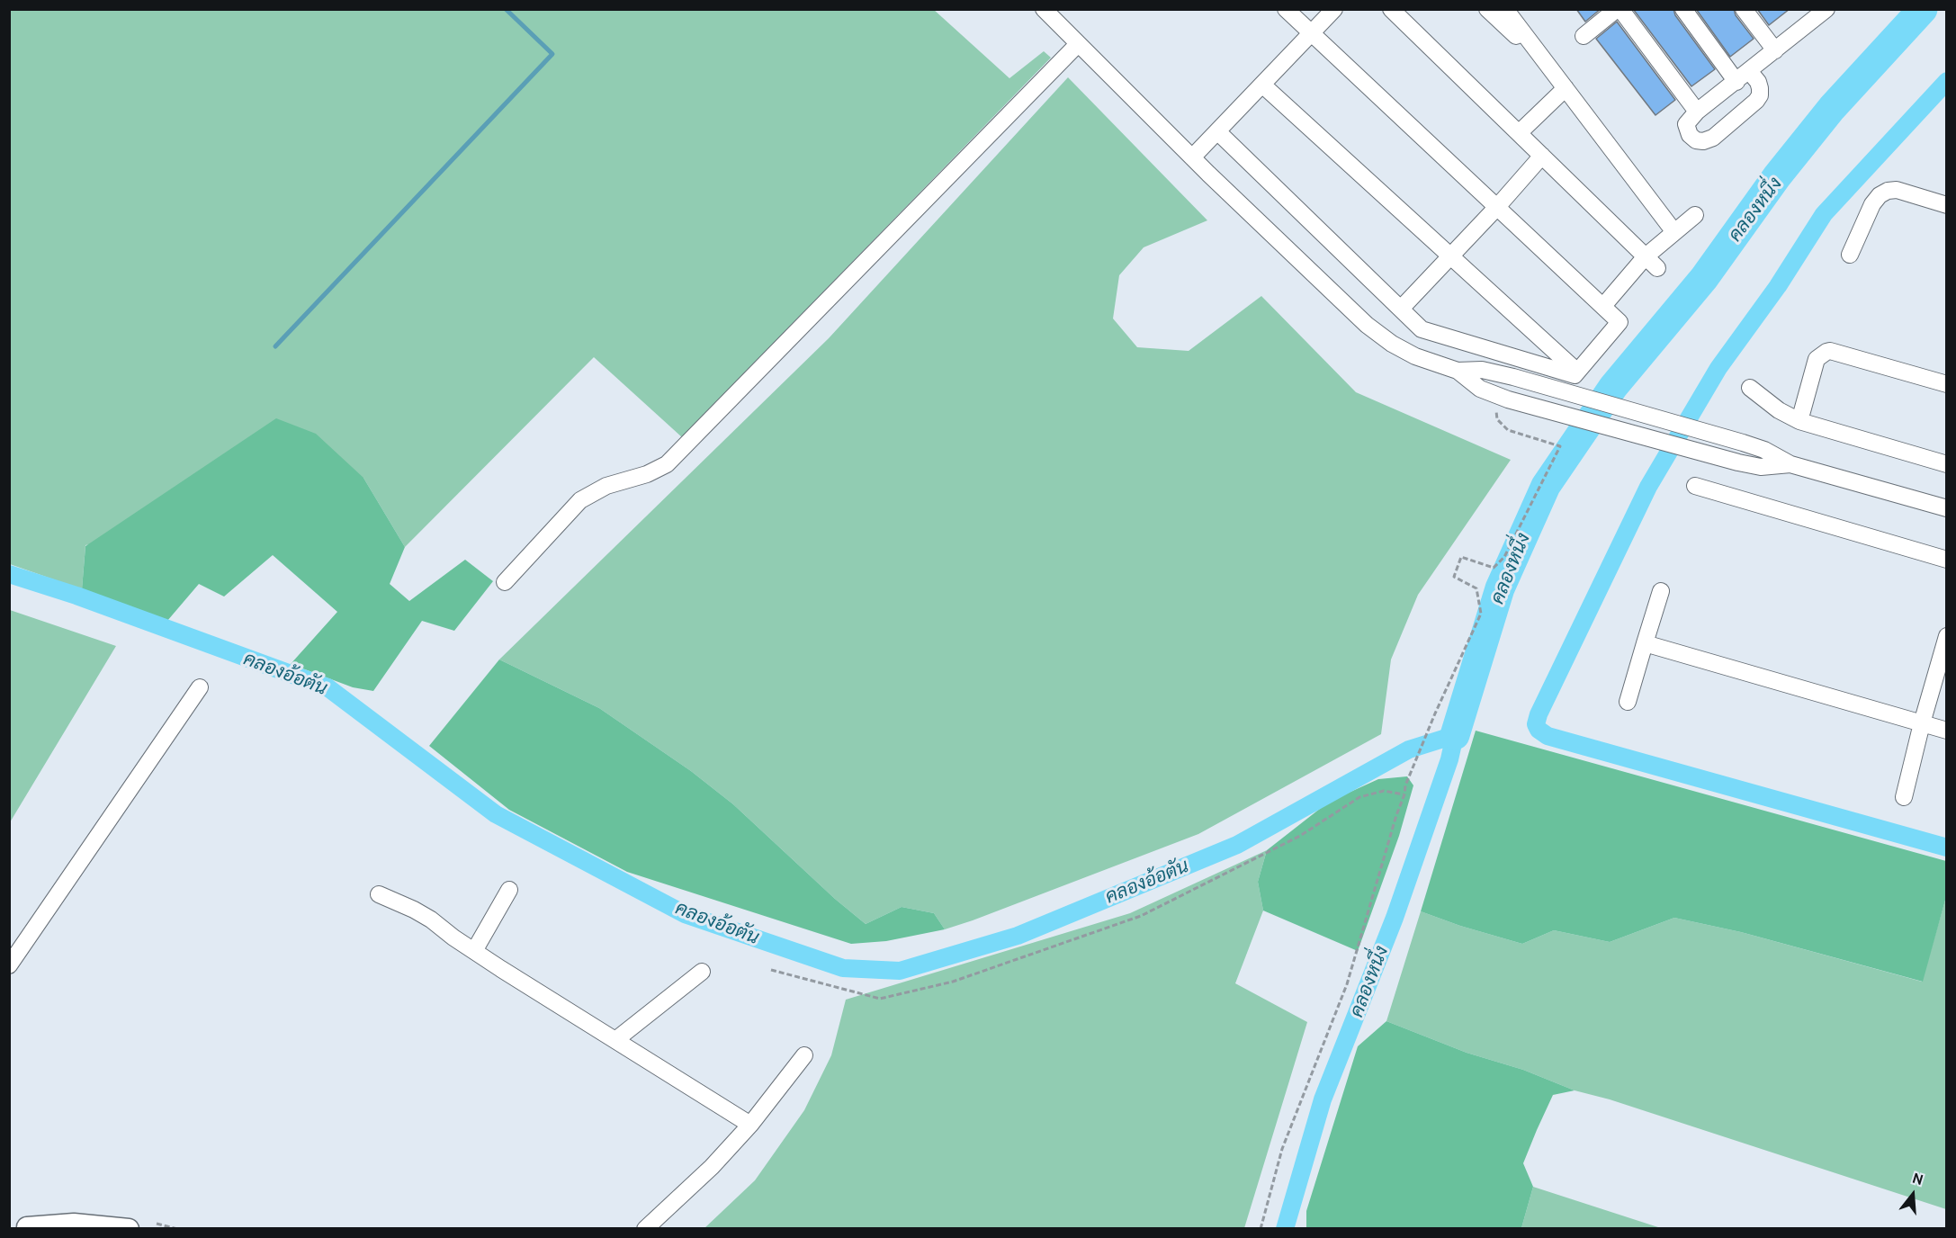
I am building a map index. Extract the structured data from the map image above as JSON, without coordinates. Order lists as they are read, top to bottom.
{
  "water": ["คลองหนึ่ง", "คลองอ้อตัน"],
  "north": "top"
}
